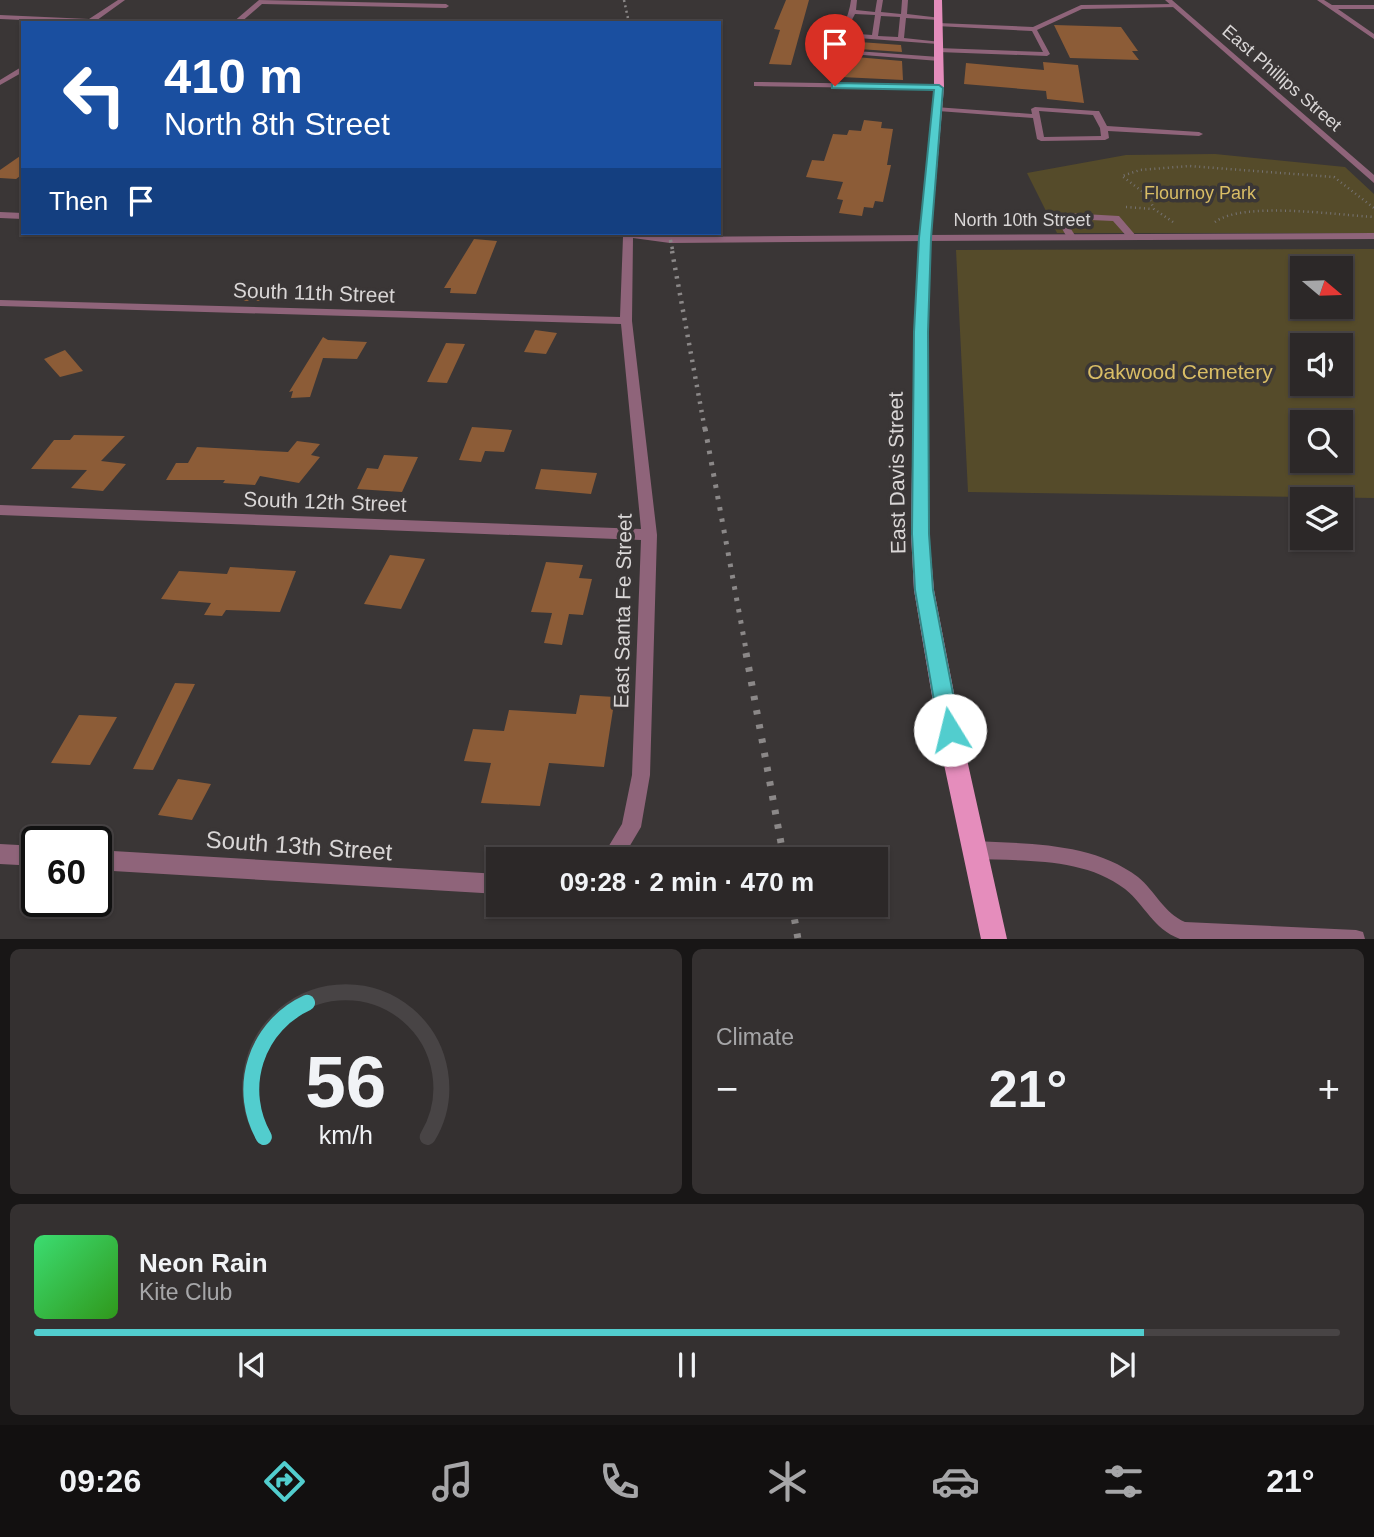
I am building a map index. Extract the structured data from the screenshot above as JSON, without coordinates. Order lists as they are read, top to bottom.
{
  "streets": {
    "main road": ["East Davis Street"],
    "street": [
      "East Phillips Street",
      "North 10th Street",
      "South 11th Street",
      "South 12th Street",
      "East Santa Fe Street",
      "South 13th Street"
    ]
  },
  "crossings": [
    ["North 10th Street", "East Davis Street"],
    ["South 11th Street", "East Santa Fe Street"],
    ["South 12th Street", "East Santa Fe Street"]
  ],
  "parks": ["Flournoy Park", "Oakwood Cemetery"],
  "north": "right",
  "page": {
    "turn": ["410 m", "North 8th Street"],
    "then": "Then",
    "limit": "60",
    "trip": "09:28 · 2 min · 470 m",
    "tile": "Climate",
    "heat": ["−", "21°", "+"],
    "song": ["Neon Rain", "Kite Club"],
    "tabs": ["09:26", "21°"],
    "gauge": ["56", "km/h"]
  }
}
